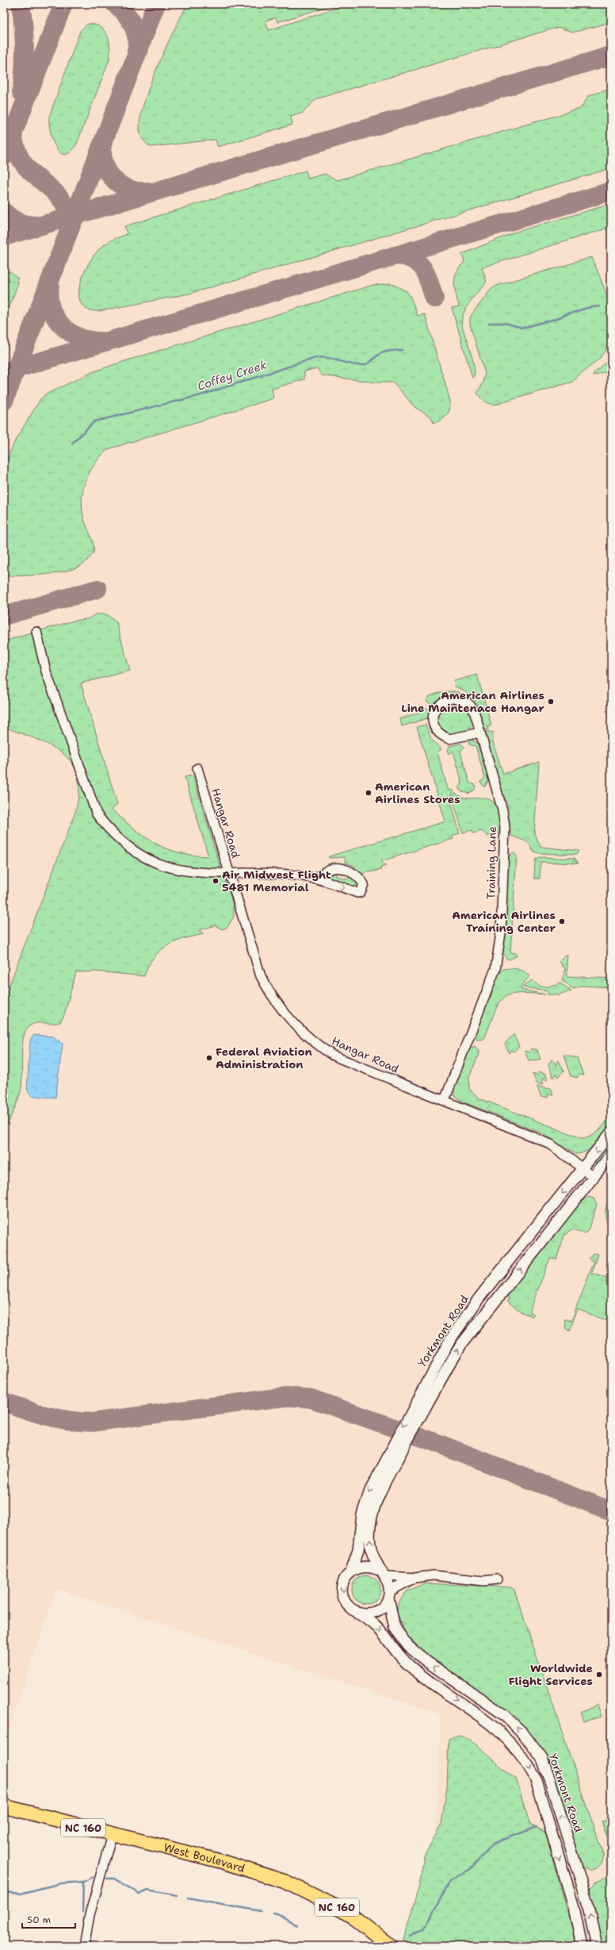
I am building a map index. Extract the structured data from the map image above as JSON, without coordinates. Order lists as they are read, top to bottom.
{
  "streets": {
    "main road": ["NC 160", "West Boulevard"],
    "street": ["Hangar Road", "Training Lane", "Yorkmont Road"]
  },
  "crossings": [
    ["Hangar Road", "Training Lane"],
    ["Hangar Road", "Yorkmont Road"]
  ],
  "water": ["Coffey Creek"],
  "places": [
    "American Airlines Line Maintenace Hangar",
    "American Airlines Stores",
    "Air Midwest Flight 5481 Memorial",
    "American Airlines Training Center",
    "Federal Aviation Administration",
    "Worldwide Flight Services"
  ],
  "scale_bar": "50 m"
}
